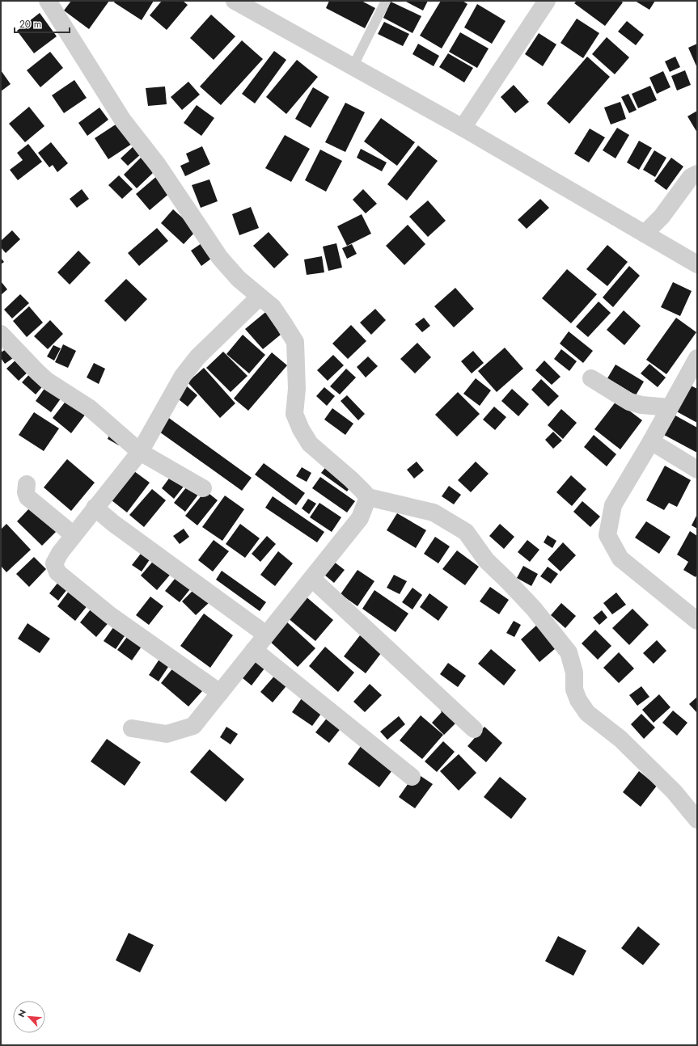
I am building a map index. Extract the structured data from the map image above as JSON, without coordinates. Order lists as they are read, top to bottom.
{
  "scale_bar": "20 m",
  "north": "top left"
}
